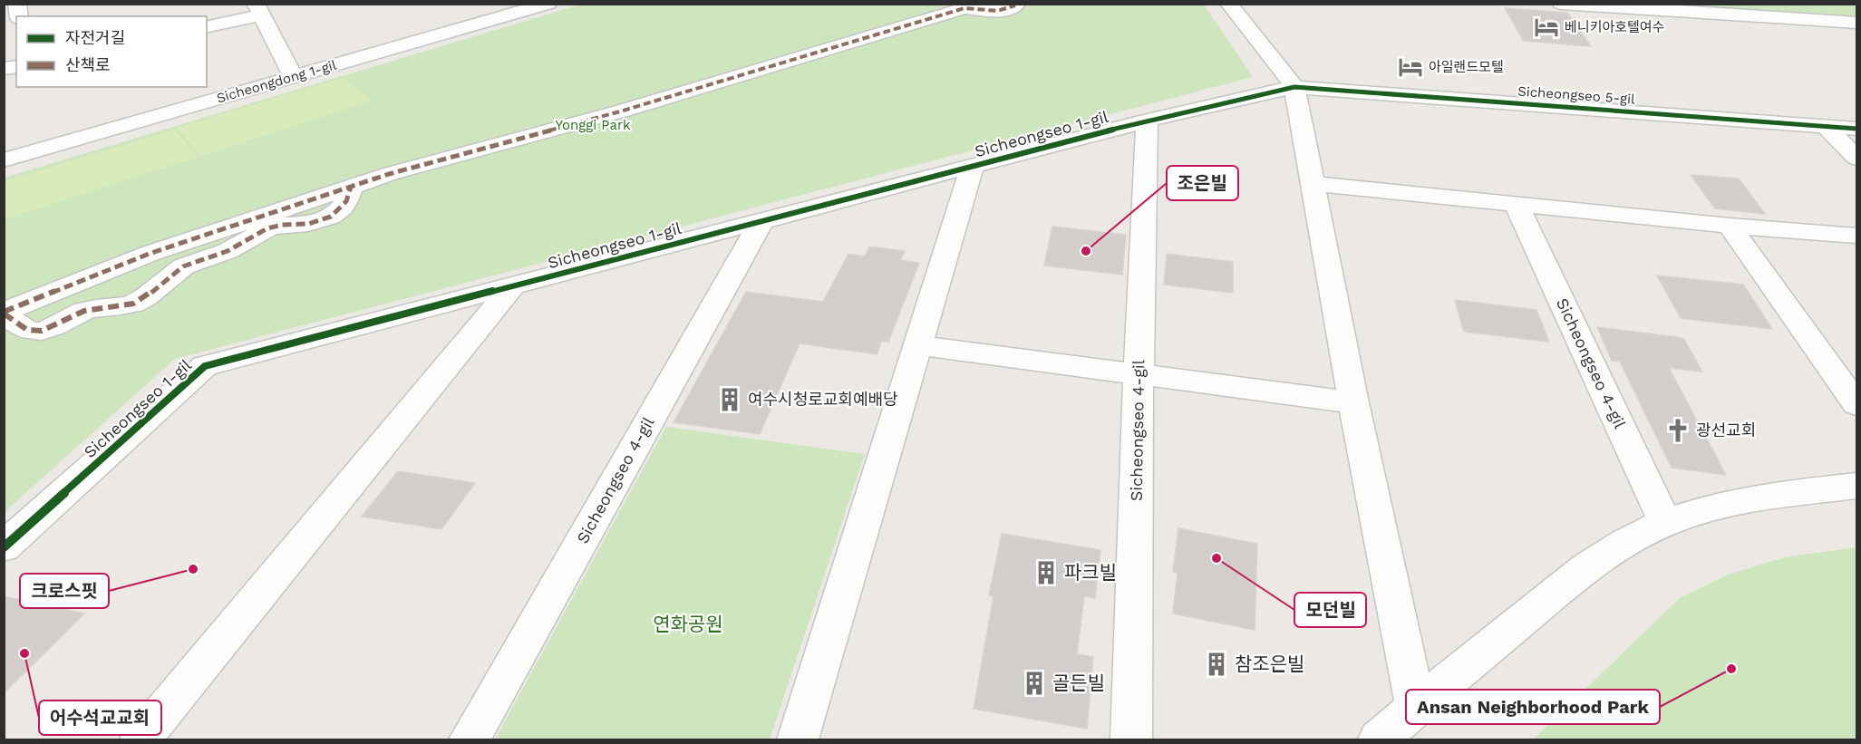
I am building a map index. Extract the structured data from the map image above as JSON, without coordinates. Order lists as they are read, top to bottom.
{
  "streets": {
    "street": [
      "Sicheongdong 1-gil",
      "Sicheongseo 5-gil",
      "Sicheongseo 1-gil",
      "Sicheongseo 4-gil"
    ]
  },
  "crossings": [
    ["Sicheongseo 5-gil", "Sicheongseo 1-gil"],
    ["Sicheongseo 1-gil", "Sicheongseo 4-gil"]
  ],
  "parks": ["Yonggi Park", "연화공원"],
  "places": {
    "hotel": ["베니키아호텔여수", "아일랜드모텔"],
    "other": [
      "조은빌",
      "모던빌",
      "크로스핏",
      "어수석교교회",
      "Ansan Neighborhood Park"
    ],
    "building": [
      "여수시청로교회예배당",
      "파크빌",
      "참조은빌",
      "골든빌"
    ],
    "church": ["광선교회"]
  },
  "legend": ["자전거길", "산책로"]
}
